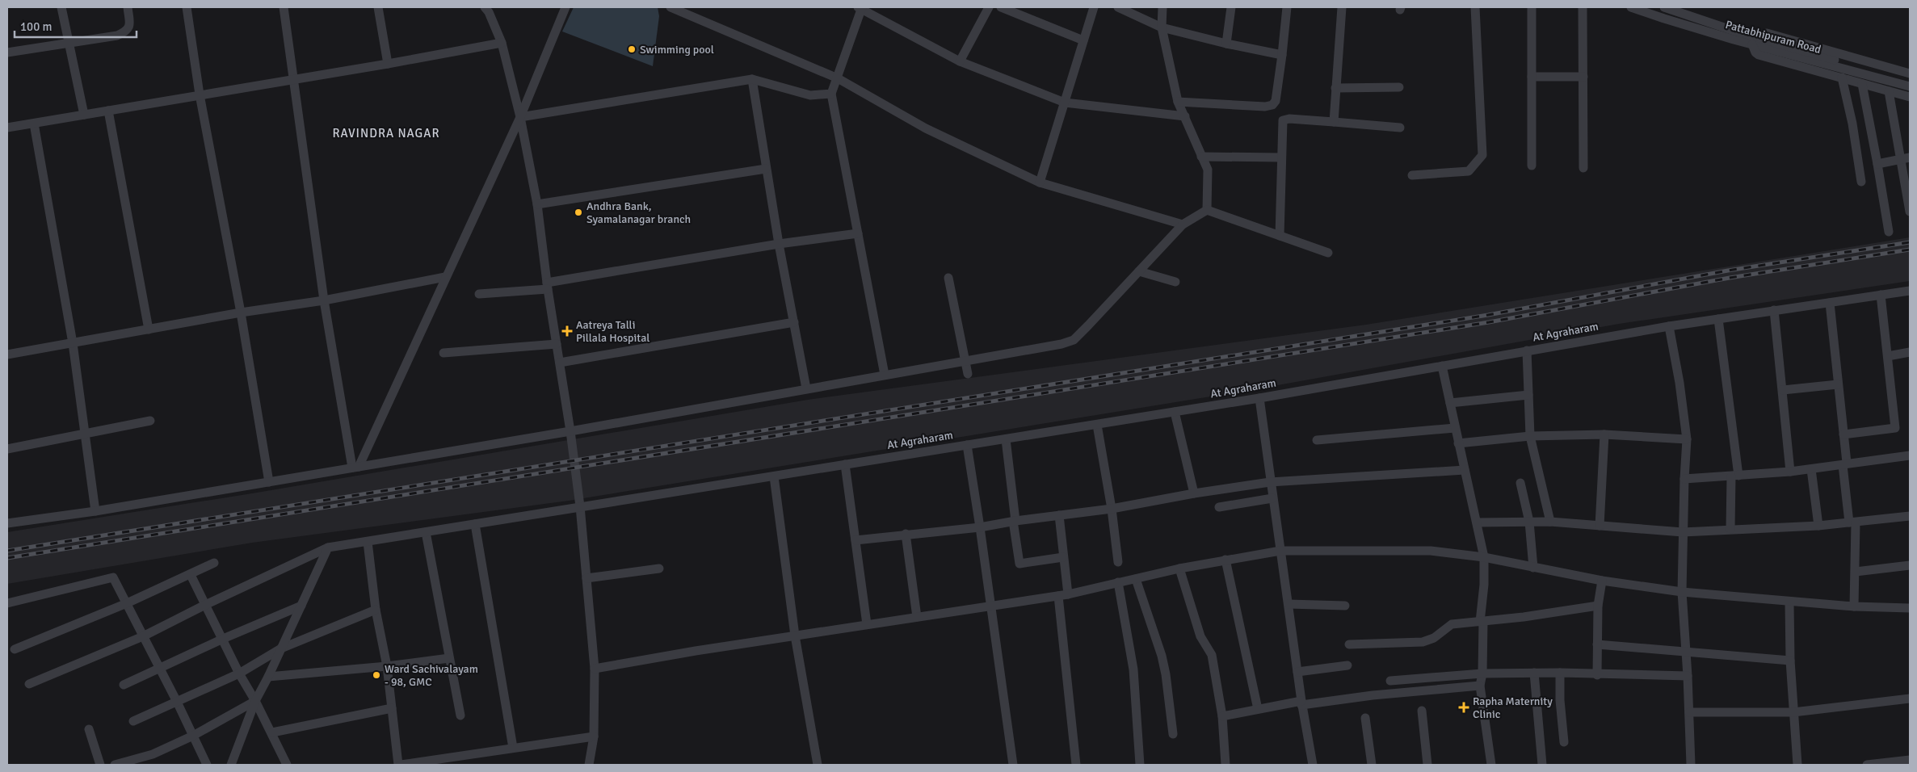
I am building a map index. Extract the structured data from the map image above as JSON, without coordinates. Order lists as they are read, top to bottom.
{
  "streets": {
    "street": ["Pattabhipuram Road", "At Agraharam"]
  },
  "districts": ["RAVINDRA NAGAR"],
  "places": {
    "other": ["Swimming pool", "Andhra Bank, Syamalanagar branch", "Ward Sachivalayam - 98, GMC"],
    "health": ["Aatreya Talli Pillala Hospital", "Rapha Maternity Clinic"]
  },
  "scale_bar": "100 m"
}
